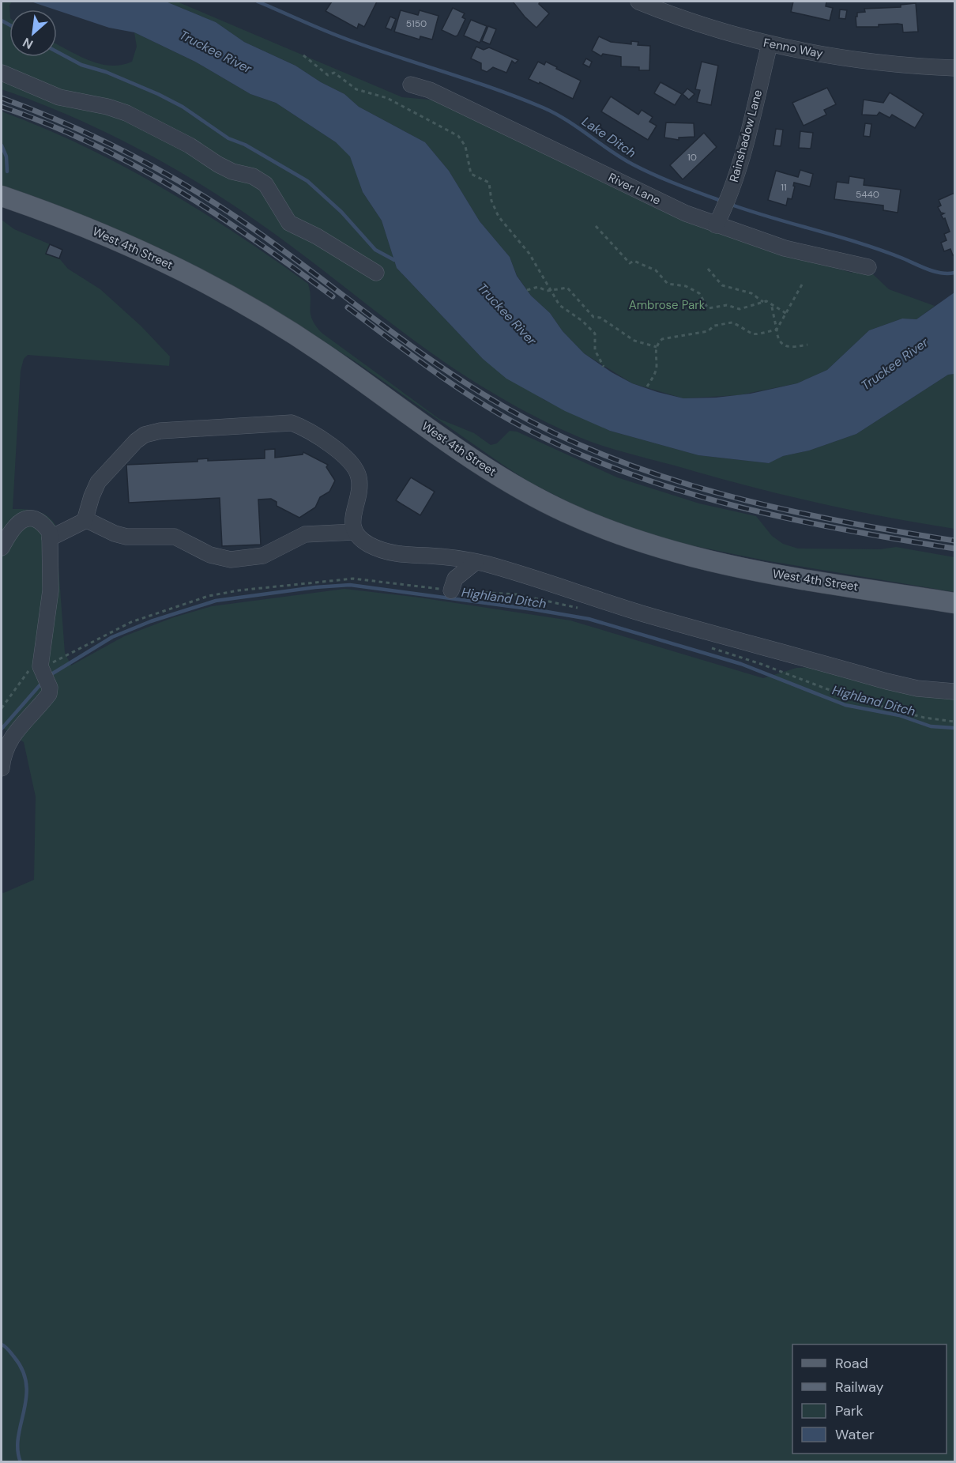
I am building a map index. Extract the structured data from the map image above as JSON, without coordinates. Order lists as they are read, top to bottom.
{
  "streets": {
    "main road": ["West 4th Street"],
    "street": ["Fenno Way", "Rainshadow Lane", "River Lane"]
  },
  "crossings": [
    ["Fenno Way", "Rainshadow Lane"],
    ["Rainshadow Lane", "River Lane"]
  ],
  "water": ["Truckee River", "Lake Ditch", "Highland Ditch"],
  "parks": ["Ambrose Park"],
  "house_numbers": [
    "5150",
    "10",
    "11",
    "5440"
  ],
  "legend": [
    "Road",
    "Railway",
    "Park",
    "Water"
  ],
  "north": "bottom left"
}
